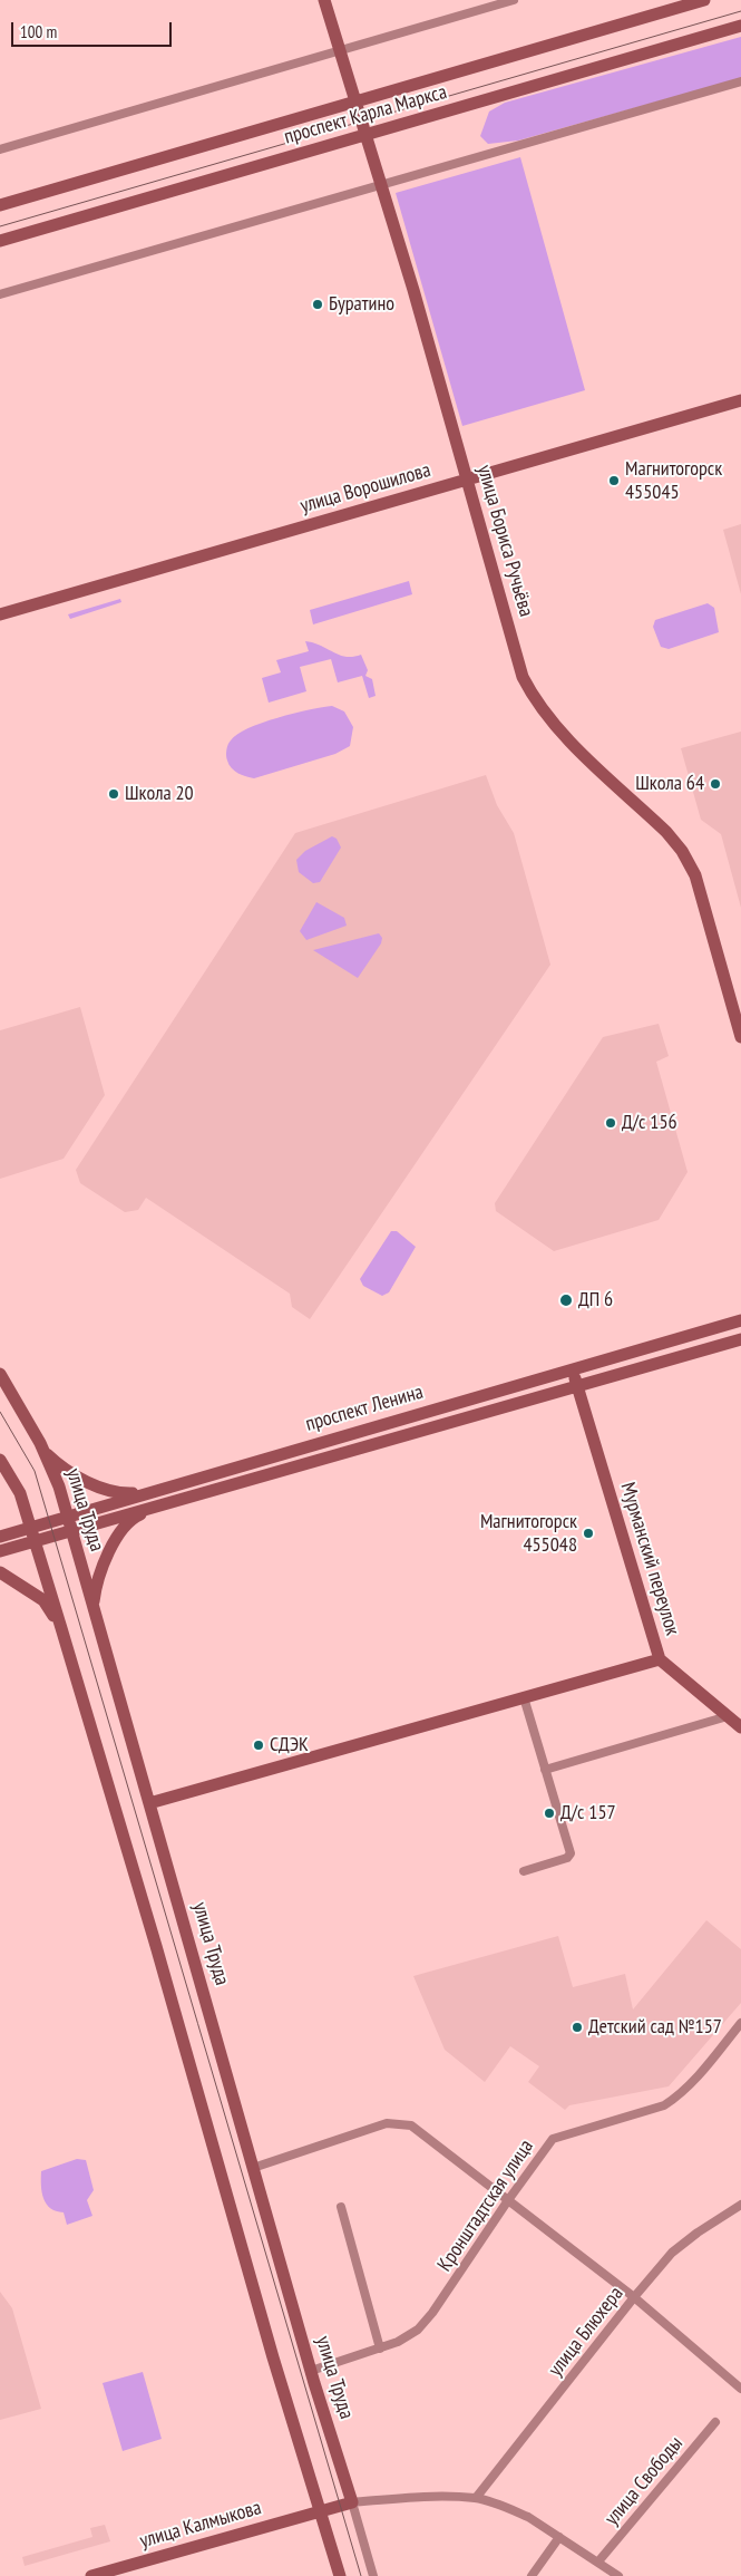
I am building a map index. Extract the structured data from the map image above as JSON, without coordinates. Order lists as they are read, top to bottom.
{
  "streets": {
    "main road": [
      "проспект Карла Маркса",
      "улица Ворошилова",
      "улица Бориса Ручьёва",
      "проспект Ленина",
      "улица Труда",
      "Мурманский переулок",
      "улица Калмыкова"
    ],
    "street": ["Кронштадтская улица", "улица Блюхера", "улица Свободы"]
  },
  "crossings": [
    ["проспект Карла Маркса", "улица Бориса Ручьёва"],
    ["улица Ворошилова", "улица Бориса Ручьёва"],
    ["проспект Ленина", "улица Труда"],
    ["проспект Ленина", "Мурманский переулок"],
    ["улица Труда", "Кронштадтская улица"]
  ],
  "places": [
    "Буратино",
    "Магнитогорск 455045",
    "Школа 64",
    "Школа 20",
    "Д/с 156",
    "ДП 6",
    "Магнитогорск 455048",
    "СДЭК",
    "Д/с 157",
    "Детский сад №157"
  ],
  "scale_bar": "100 m"
}
